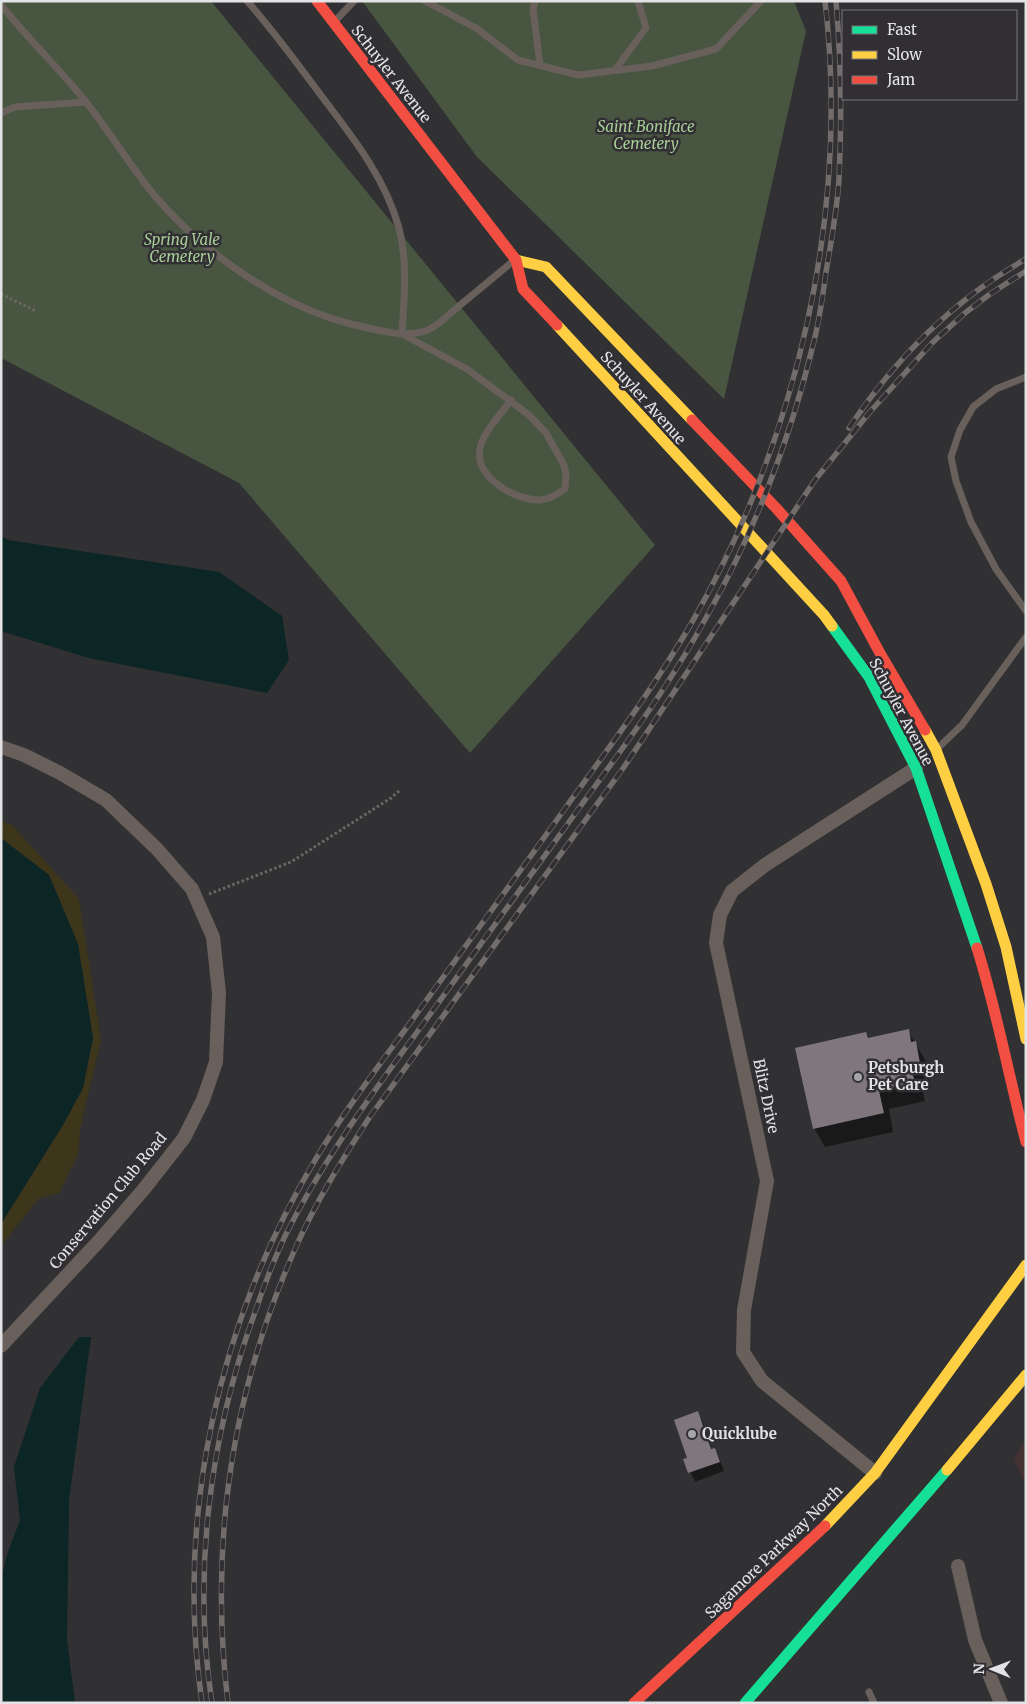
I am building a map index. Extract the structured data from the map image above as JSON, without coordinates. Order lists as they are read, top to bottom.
{
  "streets": {
    "highway": ["Schuyler Avenue", "Sagamore Parkway North"],
    "street": ["Blitz Drive", "Conservation Club Road"]
  },
  "crossings": [
    ["Schuyler Avenue", "Blitz Drive"],
    ["Blitz Drive", "Sagamore Parkway North"]
  ],
  "parks": ["Saint Boniface Cemetery", "Spring Vale Cemetery"],
  "places": ["Petsburgh Pet Care", "Quicklube"],
  "legend": ["Fast", "Slow", "Jam"],
  "north": "left"
}
